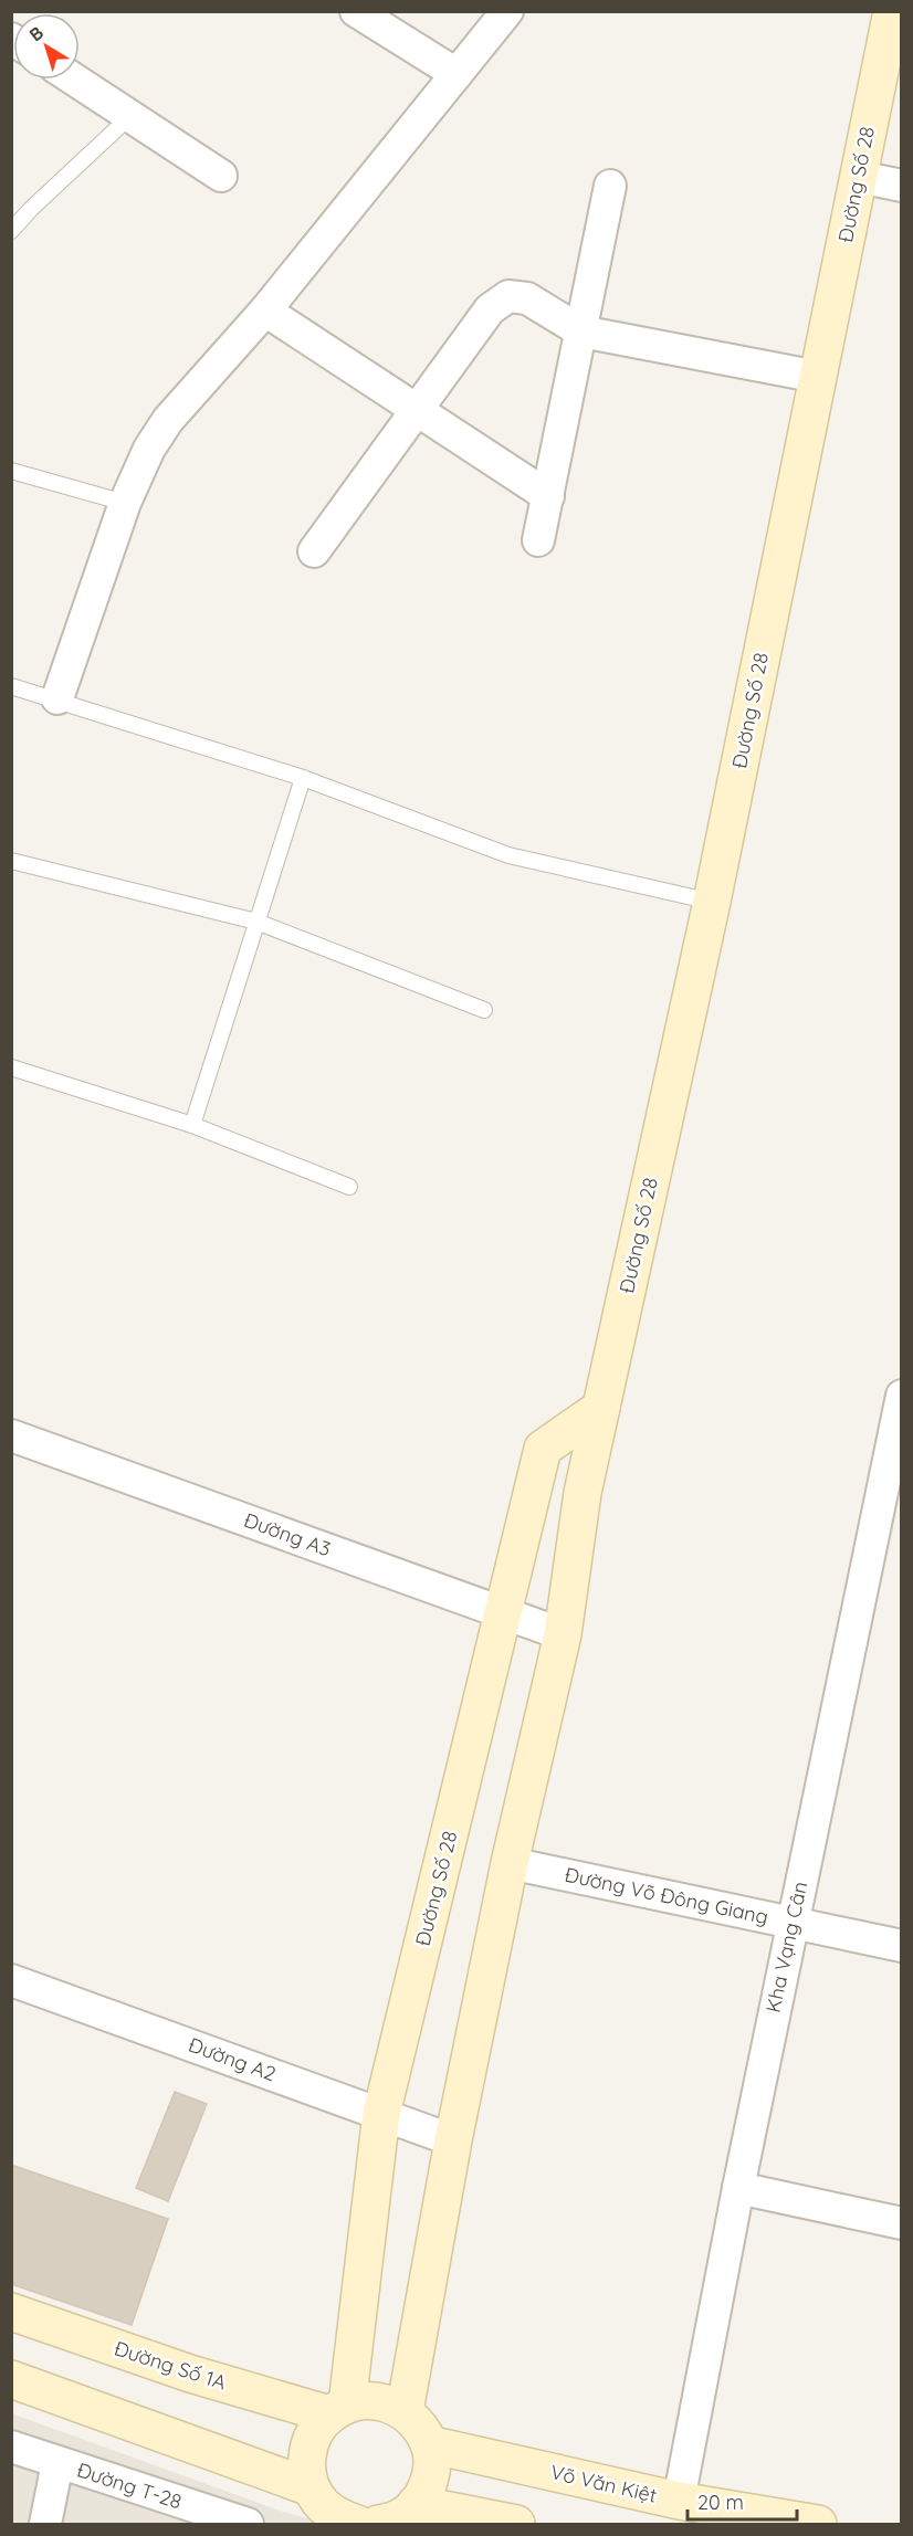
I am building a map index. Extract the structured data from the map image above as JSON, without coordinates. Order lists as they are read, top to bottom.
{
  "streets": {
    "street": [
      "Đường Số 28",
      "Đường A3",
      "Đường Võ Đông Giang",
      "Kha Vạng Cân",
      "Đường A2",
      "Đường Số 1A",
      "Võ Văn Kiệt",
      "Đường T-28"
    ]
  },
  "crossings": [
    ["Đường Số 28", "Đường A3"],
    ["Đường Số 28", "Đường Võ Đông Giang"],
    ["Đường Số 28", "Đường A2"],
    ["Đường Số 28", "Đường Số 1A"],
    ["Đường Võ Đông Giang", "Kha Vạng Cân"],
    ["Kha Vạng Cân", "Võ Văn Kiệt"]
  ],
  "scale_bar": "20 m",
  "north": "top left"
}
